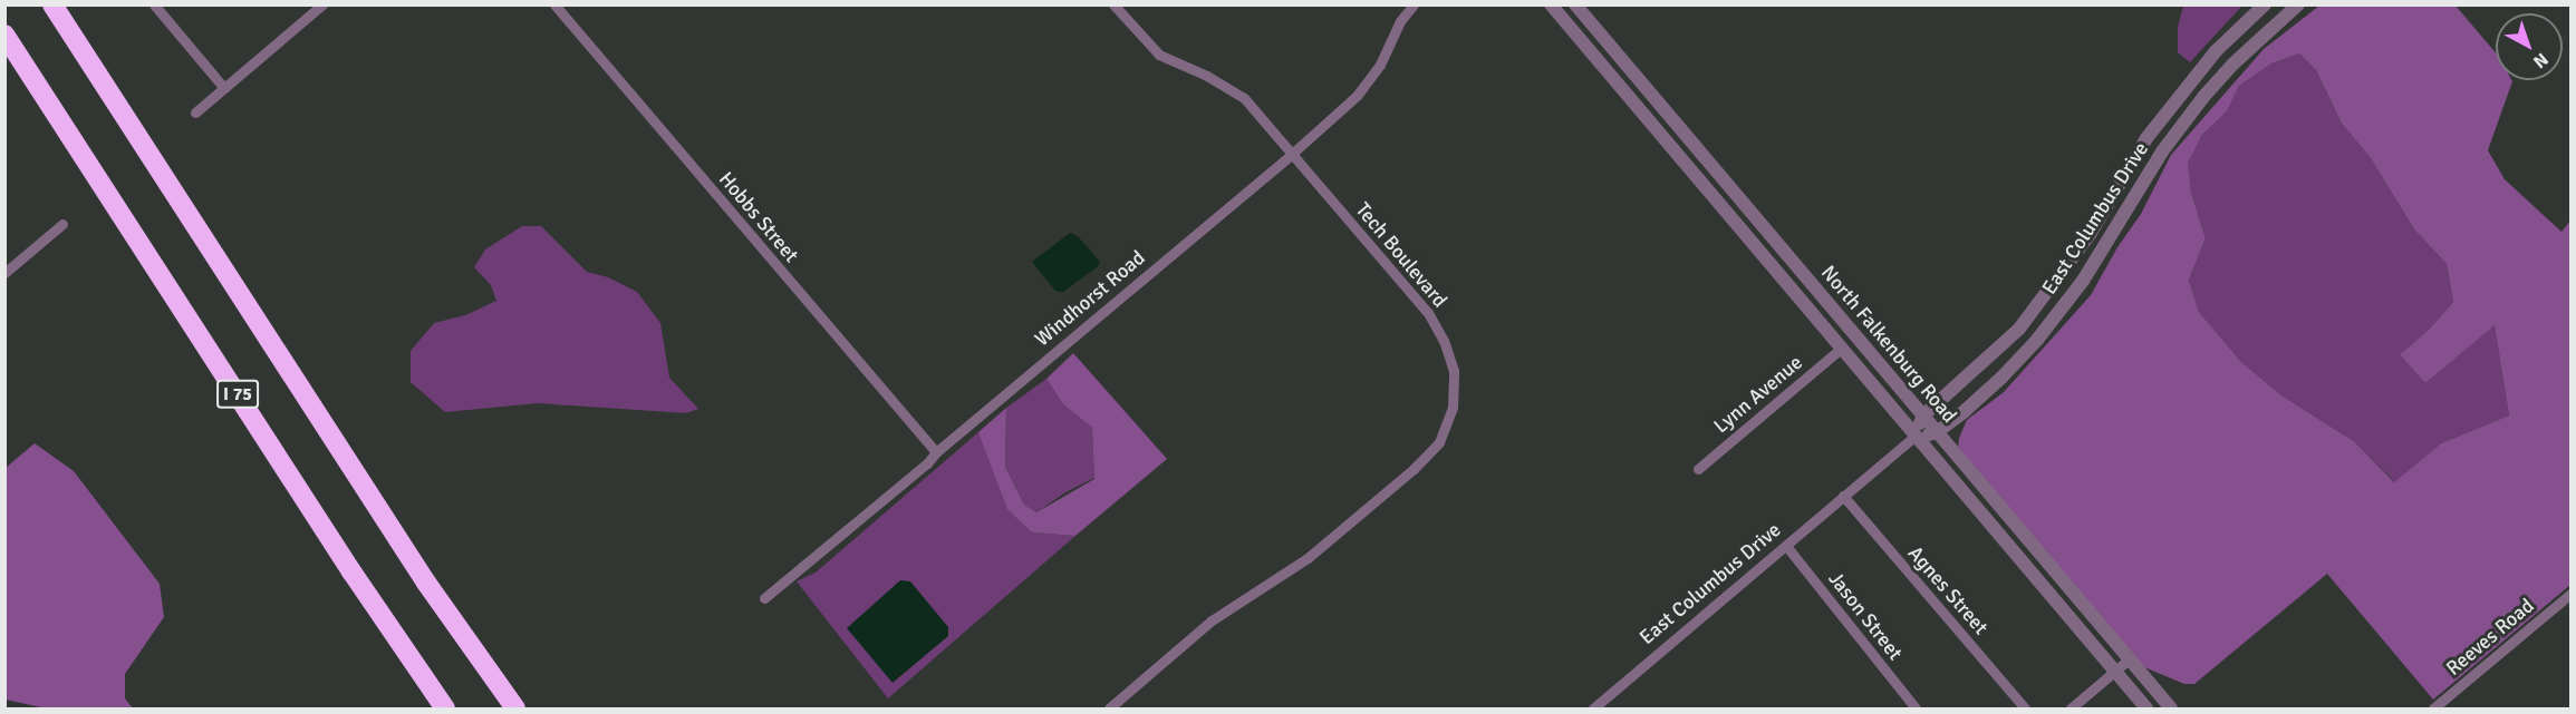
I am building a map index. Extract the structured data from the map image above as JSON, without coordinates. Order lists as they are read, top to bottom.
{
  "streets": {
    "highway": ["I 75"],
    "street": [
      "Hobbs Street",
      "East Columbus Drive",
      "Tech Boulevard",
      "Windhorst Road",
      "North Falkenburg Road",
      "Lynn Avenue",
      "Agnes Street",
      "Jason Street",
      "Reeves Road"
    ]
  },
  "crossings": [
    ["Hobbs Street", "Windhorst Road"],
    ["East Columbus Drive", "North Falkenburg Road"],
    ["East Columbus Drive", "Agnes Street"],
    ["East Columbus Drive", "Jason Street"],
    ["Tech Boulevard", "Windhorst Road"],
    ["North Falkenburg Road", "Lynn Avenue"]
  ],
  "north": "bottom right"
}
